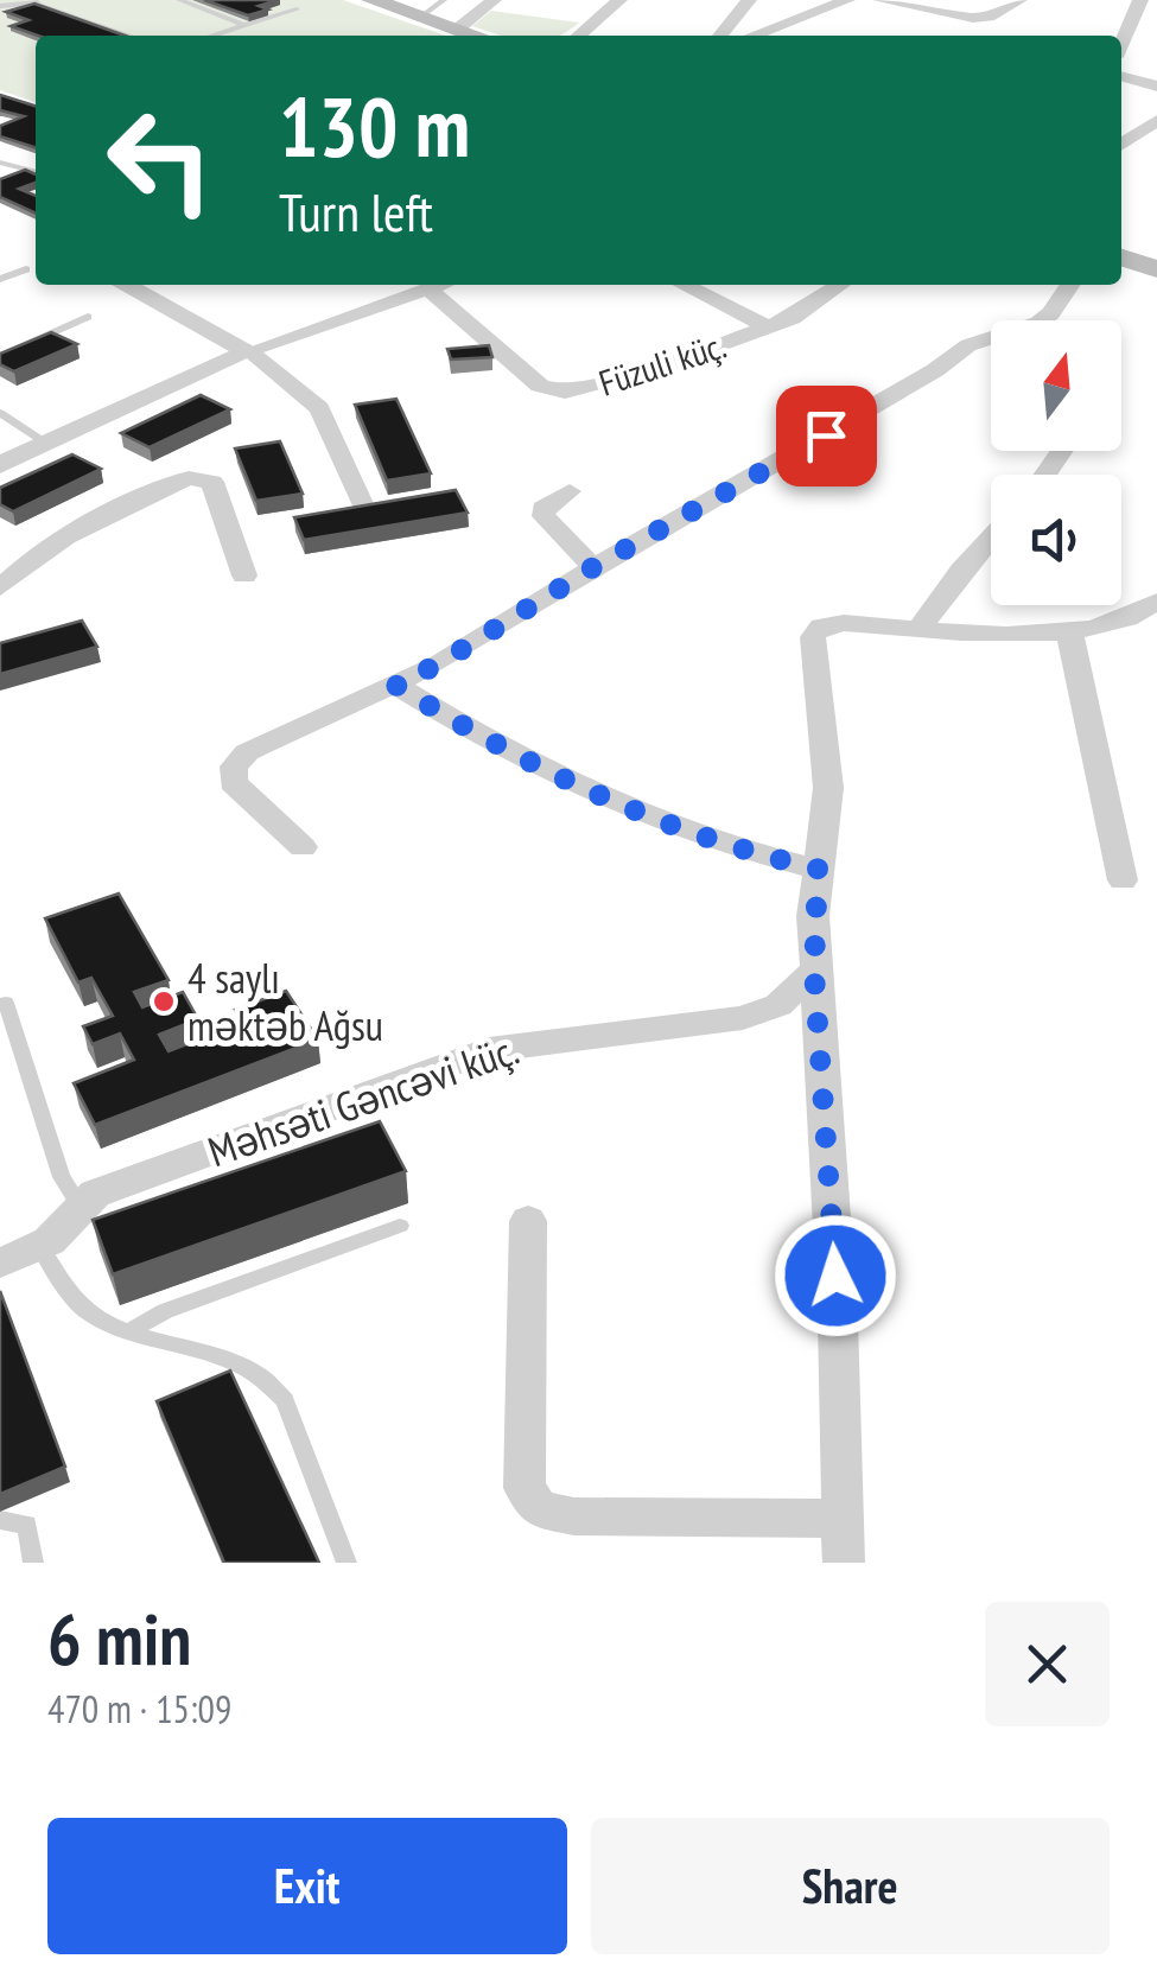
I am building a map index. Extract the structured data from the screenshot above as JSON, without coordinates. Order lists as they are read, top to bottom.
{
  "streets": {
    "street": ["Füzuli küç.", "Məhsəti Gəncəvi küç."]
  },
  "places": ["4 saylı məktəb Ağsu"],
  "north": "top",
  "page": {
    "turn": ["130 m", "Turn left"],
    "heading": ["6 min", "470 m · 15:09"],
    "buttons": ["Exit", "Share"]
  }
}
